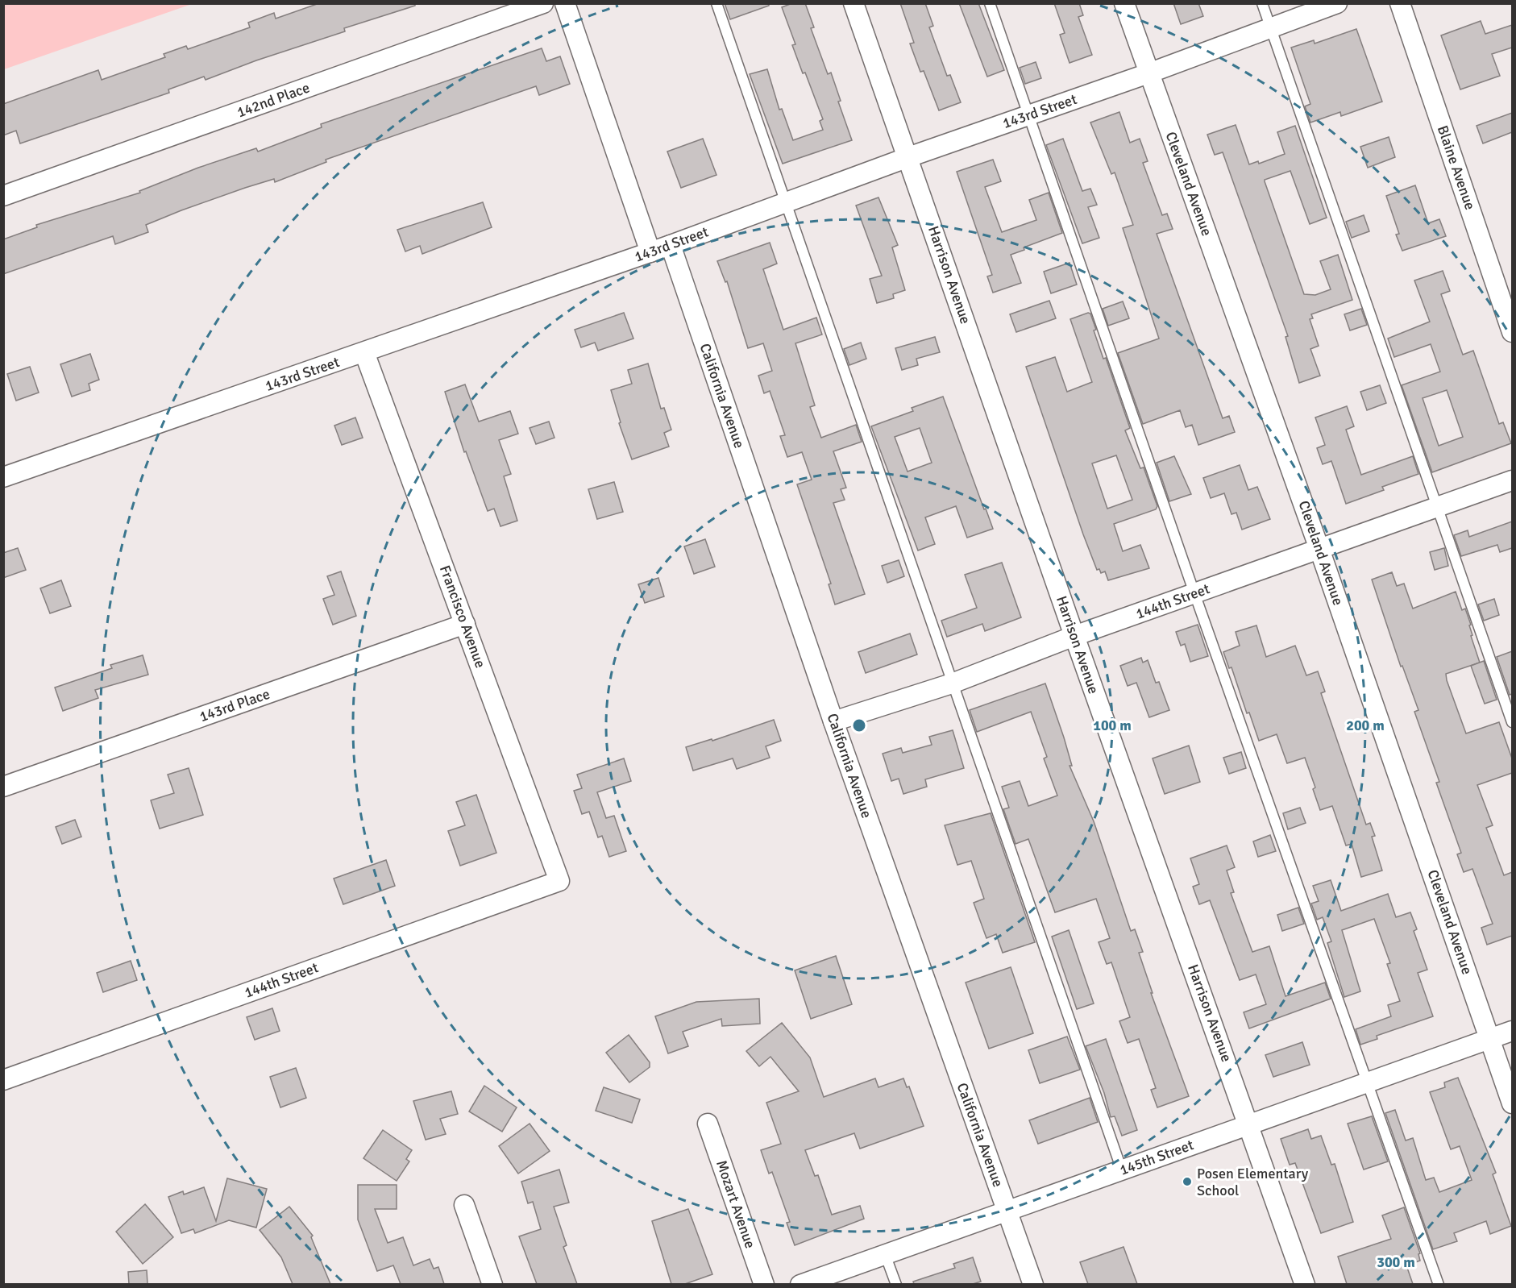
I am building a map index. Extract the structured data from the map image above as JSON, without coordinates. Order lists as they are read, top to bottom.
{
  "streets": {
    "street": [
      "142nd Place",
      "143rd Street",
      "Blaine Avenue",
      "Cleveland Avenue",
      "Harrison Avenue",
      "California Avenue",
      "144th Street",
      "Francisco Avenue",
      "143rd Place",
      "145th Street",
      "Mozart Avenue"
    ]
  },
  "crossings": [
    ["143rd Street", "Cleveland Avenue"],
    ["143rd Street", "Harrison Avenue"],
    ["143rd Street", "California Avenue"],
    ["143rd Street", "Francisco Avenue"],
    ["Cleveland Avenue", "144th Street"],
    ["Cleveland Avenue", "145th Street"],
    ["Harrison Avenue", "144th Street"],
    ["Harrison Avenue", "145th Street"],
    ["California Avenue", "144th Street"],
    ["California Avenue", "145th Street"],
    ["144th Street", "Francisco Avenue"],
    ["Francisco Avenue", "143rd Place"]
  ],
  "places": ["Posen Elementary School"],
  "rings": ["100 m", "200 m", "300 m"]
}
